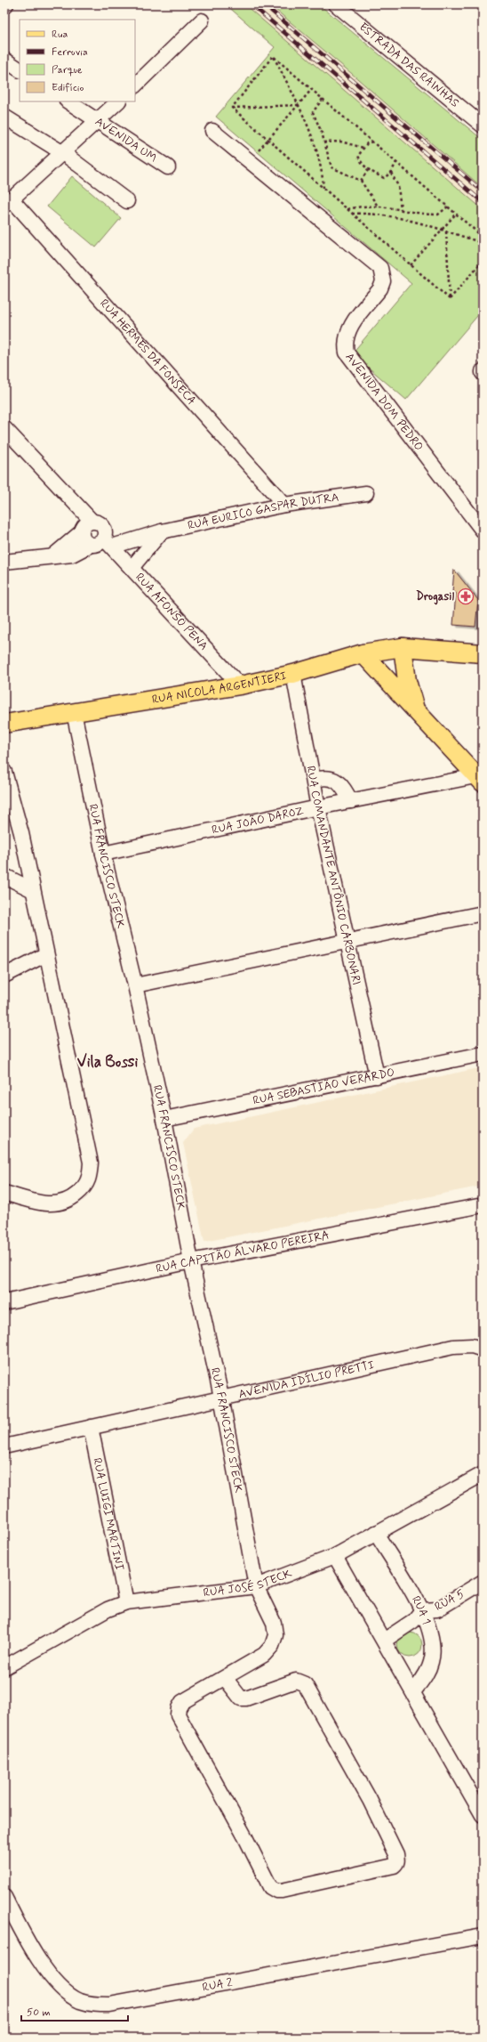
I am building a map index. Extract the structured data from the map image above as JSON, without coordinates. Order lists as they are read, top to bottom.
{
  "streets": {
    "main road": ["RUA NICOLA ARGENTIERI"],
    "street": [
      "ESTRADA DAS RAINHAS",
      "AVENIDA UM",
      "RUA HERMES DA FONSECA",
      "AVENIDA DOM PEDRO",
      "RUA EURICO GASPAR DUTRA",
      "RUA AFONSO PENA",
      "RUA JOÃO DAROZ",
      "RUA FRANCISCO STECK",
      "RUA COMANDANTE ANTÔNIO CARBONARI",
      "RUA SEBASTIÃO VERARDO",
      "RUA CAPITÃO ÁLVARO PEREIRA",
      "AVENIDA IDÍLIO PRETTI",
      "RUA LUIGI MARTINI",
      "RUA JOSÉ STECK",
      "RUA 5",
      "RUA 1",
      "RUA 2"
    ]
  },
  "crossings": [
    ["RUA HERMES DA FONSECA", "RUA EURICO GASPAR DUTRA"],
    ["RUA EURICO GASPAR DUTRA", "RUA AFONSO PENA"],
    ["RUA AFONSO PENA", "RUA NICOLA ARGENTIERI"],
    ["RUA NICOLA ARGENTIERI", "RUA FRANCISCO STECK"],
    ["RUA NICOLA ARGENTIERI", "RUA COMANDANTE ANTÔNIO CARBONARI"],
    ["RUA JOÃO DAROZ", "RUA FRANCISCO STECK"],
    ["RUA JOÃO DAROZ", "RUA COMANDANTE ANTÔNIO CARBONARI"],
    ["RUA FRANCISCO STECK", "RUA SEBASTIÃO VERARDO"],
    ["RUA FRANCISCO STECK", "RUA CAPITÃO ÁLVARO PEREIRA"],
    ["RUA FRANCISCO STECK", "AVENIDA IDÍLIO PRETTI"],
    ["RUA FRANCISCO STECK", "RUA JOSÉ STECK"],
    ["RUA COMANDANTE ANTÔNIO CARBONARI", "RUA SEBASTIÃO VERARDO"],
    ["AVENIDA IDÍLIO PRETTI", "RUA LUIGI MARTINI"],
    ["RUA LUIGI MARTINI", "RUA JOSÉ STECK"],
    ["RUA JOSÉ STECK", "RUA 1"],
    ["RUA 5", "RUA 1"]
  ],
  "districts": ["Vila Bossi"],
  "places": {
    "pharmacy": ["Drogasil"]
  },
  "legend": [
    "Rua",
    "Ferrovia",
    "Parque",
    "Edifício"
  ],
  "scale_bar": "50 m"
}
